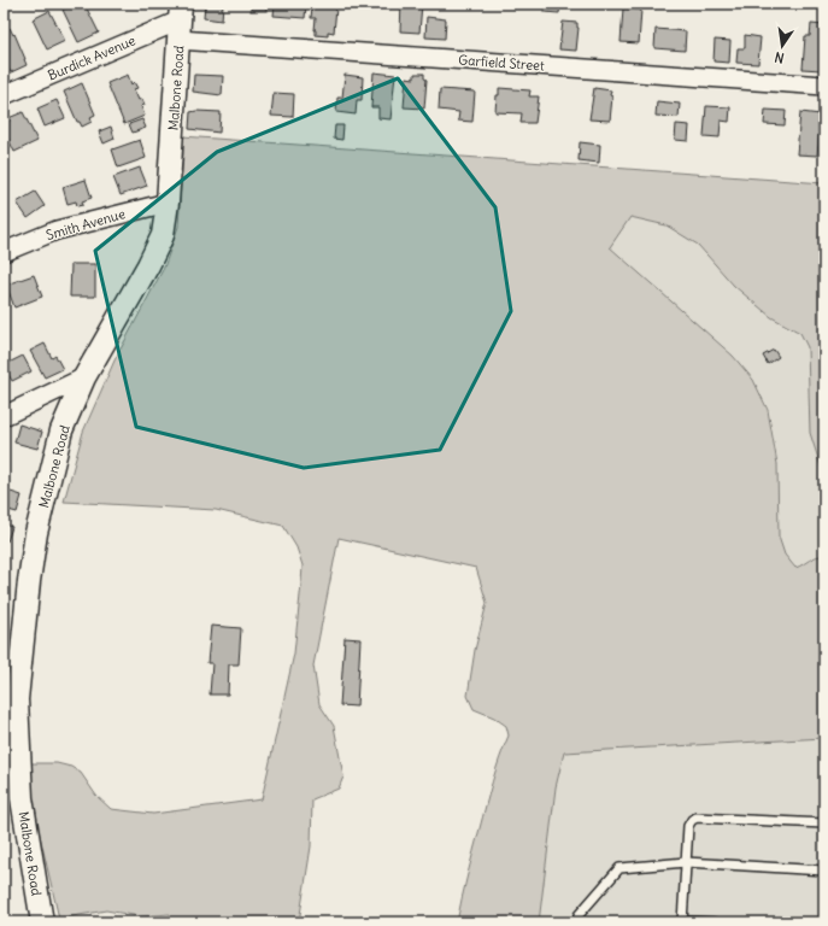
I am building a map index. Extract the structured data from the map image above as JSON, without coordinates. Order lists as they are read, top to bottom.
{
  "streets": {
    "street": [
      "Burdick Avenue",
      "Garfield Street",
      "Malbone Road",
      "Smith Avenue"
    ]
  },
  "crossings": [
    ["Burdick Avenue", "Garfield Street"],
    ["Burdick Avenue", "Malbone Road"],
    ["Garfield Street", "Malbone Road"],
    ["Malbone Road", "Smith Avenue"]
  ],
  "north": "bottom"
}
